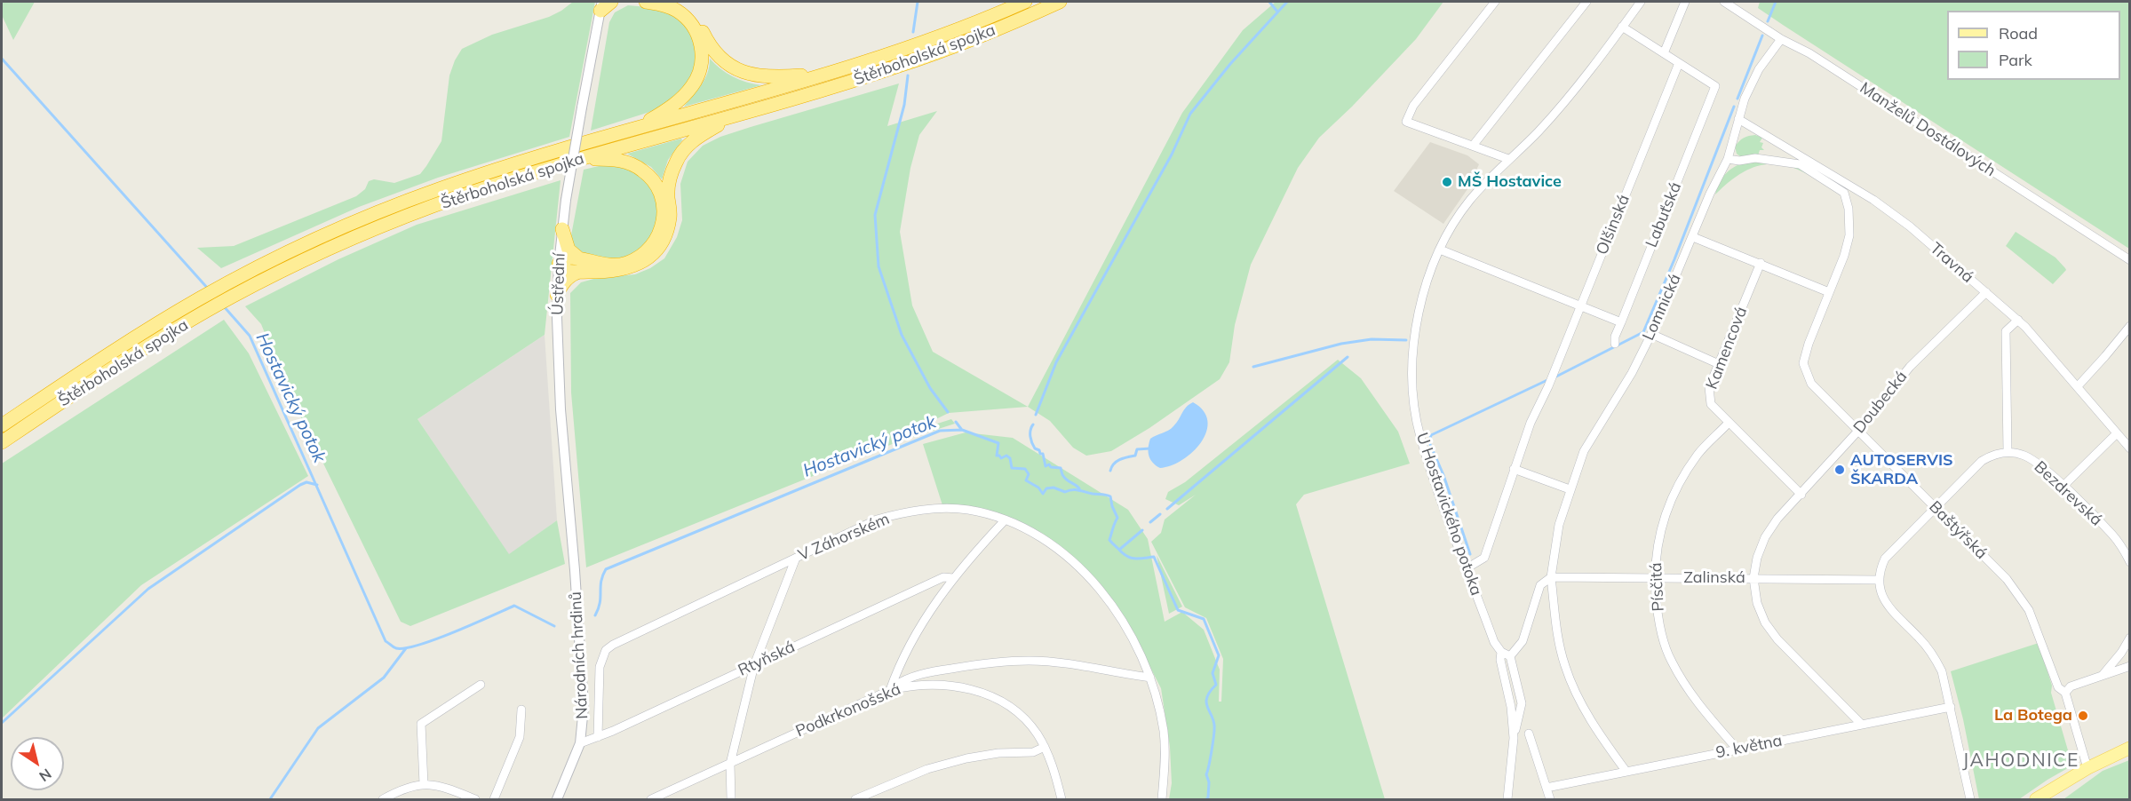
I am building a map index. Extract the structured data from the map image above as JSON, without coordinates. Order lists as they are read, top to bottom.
{
  "streets": {
    "highway": ["Štěrboholská spojka"],
    "street": [
      "Manželů Dostálových",
      "Labuťská",
      "Olšinská",
      "Travná",
      "Ústřední",
      "Lomnická",
      "Kamencová",
      "Doubecká",
      "Bezdrevská",
      "U Hostavického potoka",
      "Baštýřská",
      "V Záhorském",
      "Zalinská",
      "Písčitá",
      "Národních hrdinů",
      "Rtyňská",
      "Podkrkonošská",
      "9. května"
    ]
  },
  "crossings": [
    ["Manželů Dostálových", "Lomnická"],
    ["Labuťská", "Olšinská"],
    ["Olšinská", "U Hostavického potoka"],
    ["Travná", "Lomnická"],
    ["Travná", "Doubecká"],
    ["Ústřední", "Národních hrdinů"],
    ["Lomnická", "Baštýřská"],
    ["Lomnická", "Zalinská"],
    ["Kamencová", "Doubecká"],
    ["Kamencová", "Písčitá"],
    ["Doubecká", "Baštýřská"],
    ["Doubecká", "Zalinská"],
    ["Doubecká", "9. května"],
    ["V Záhorském", "Rtyňská"],
    ["Zalinská", "Písčitá"],
    ["Písčitá", "9. května"],
    ["Národních hrdinů", "Rtyňská"]
  ],
  "districts": ["JAHODNICE"],
  "water": ["Hostavický potok"],
  "places": ["MŠ Hostavice", "AUTOSERVIS ŠKARDA", "La Botega"],
  "legend": ["Road", "Park"],
  "north": "bottom right"
}
